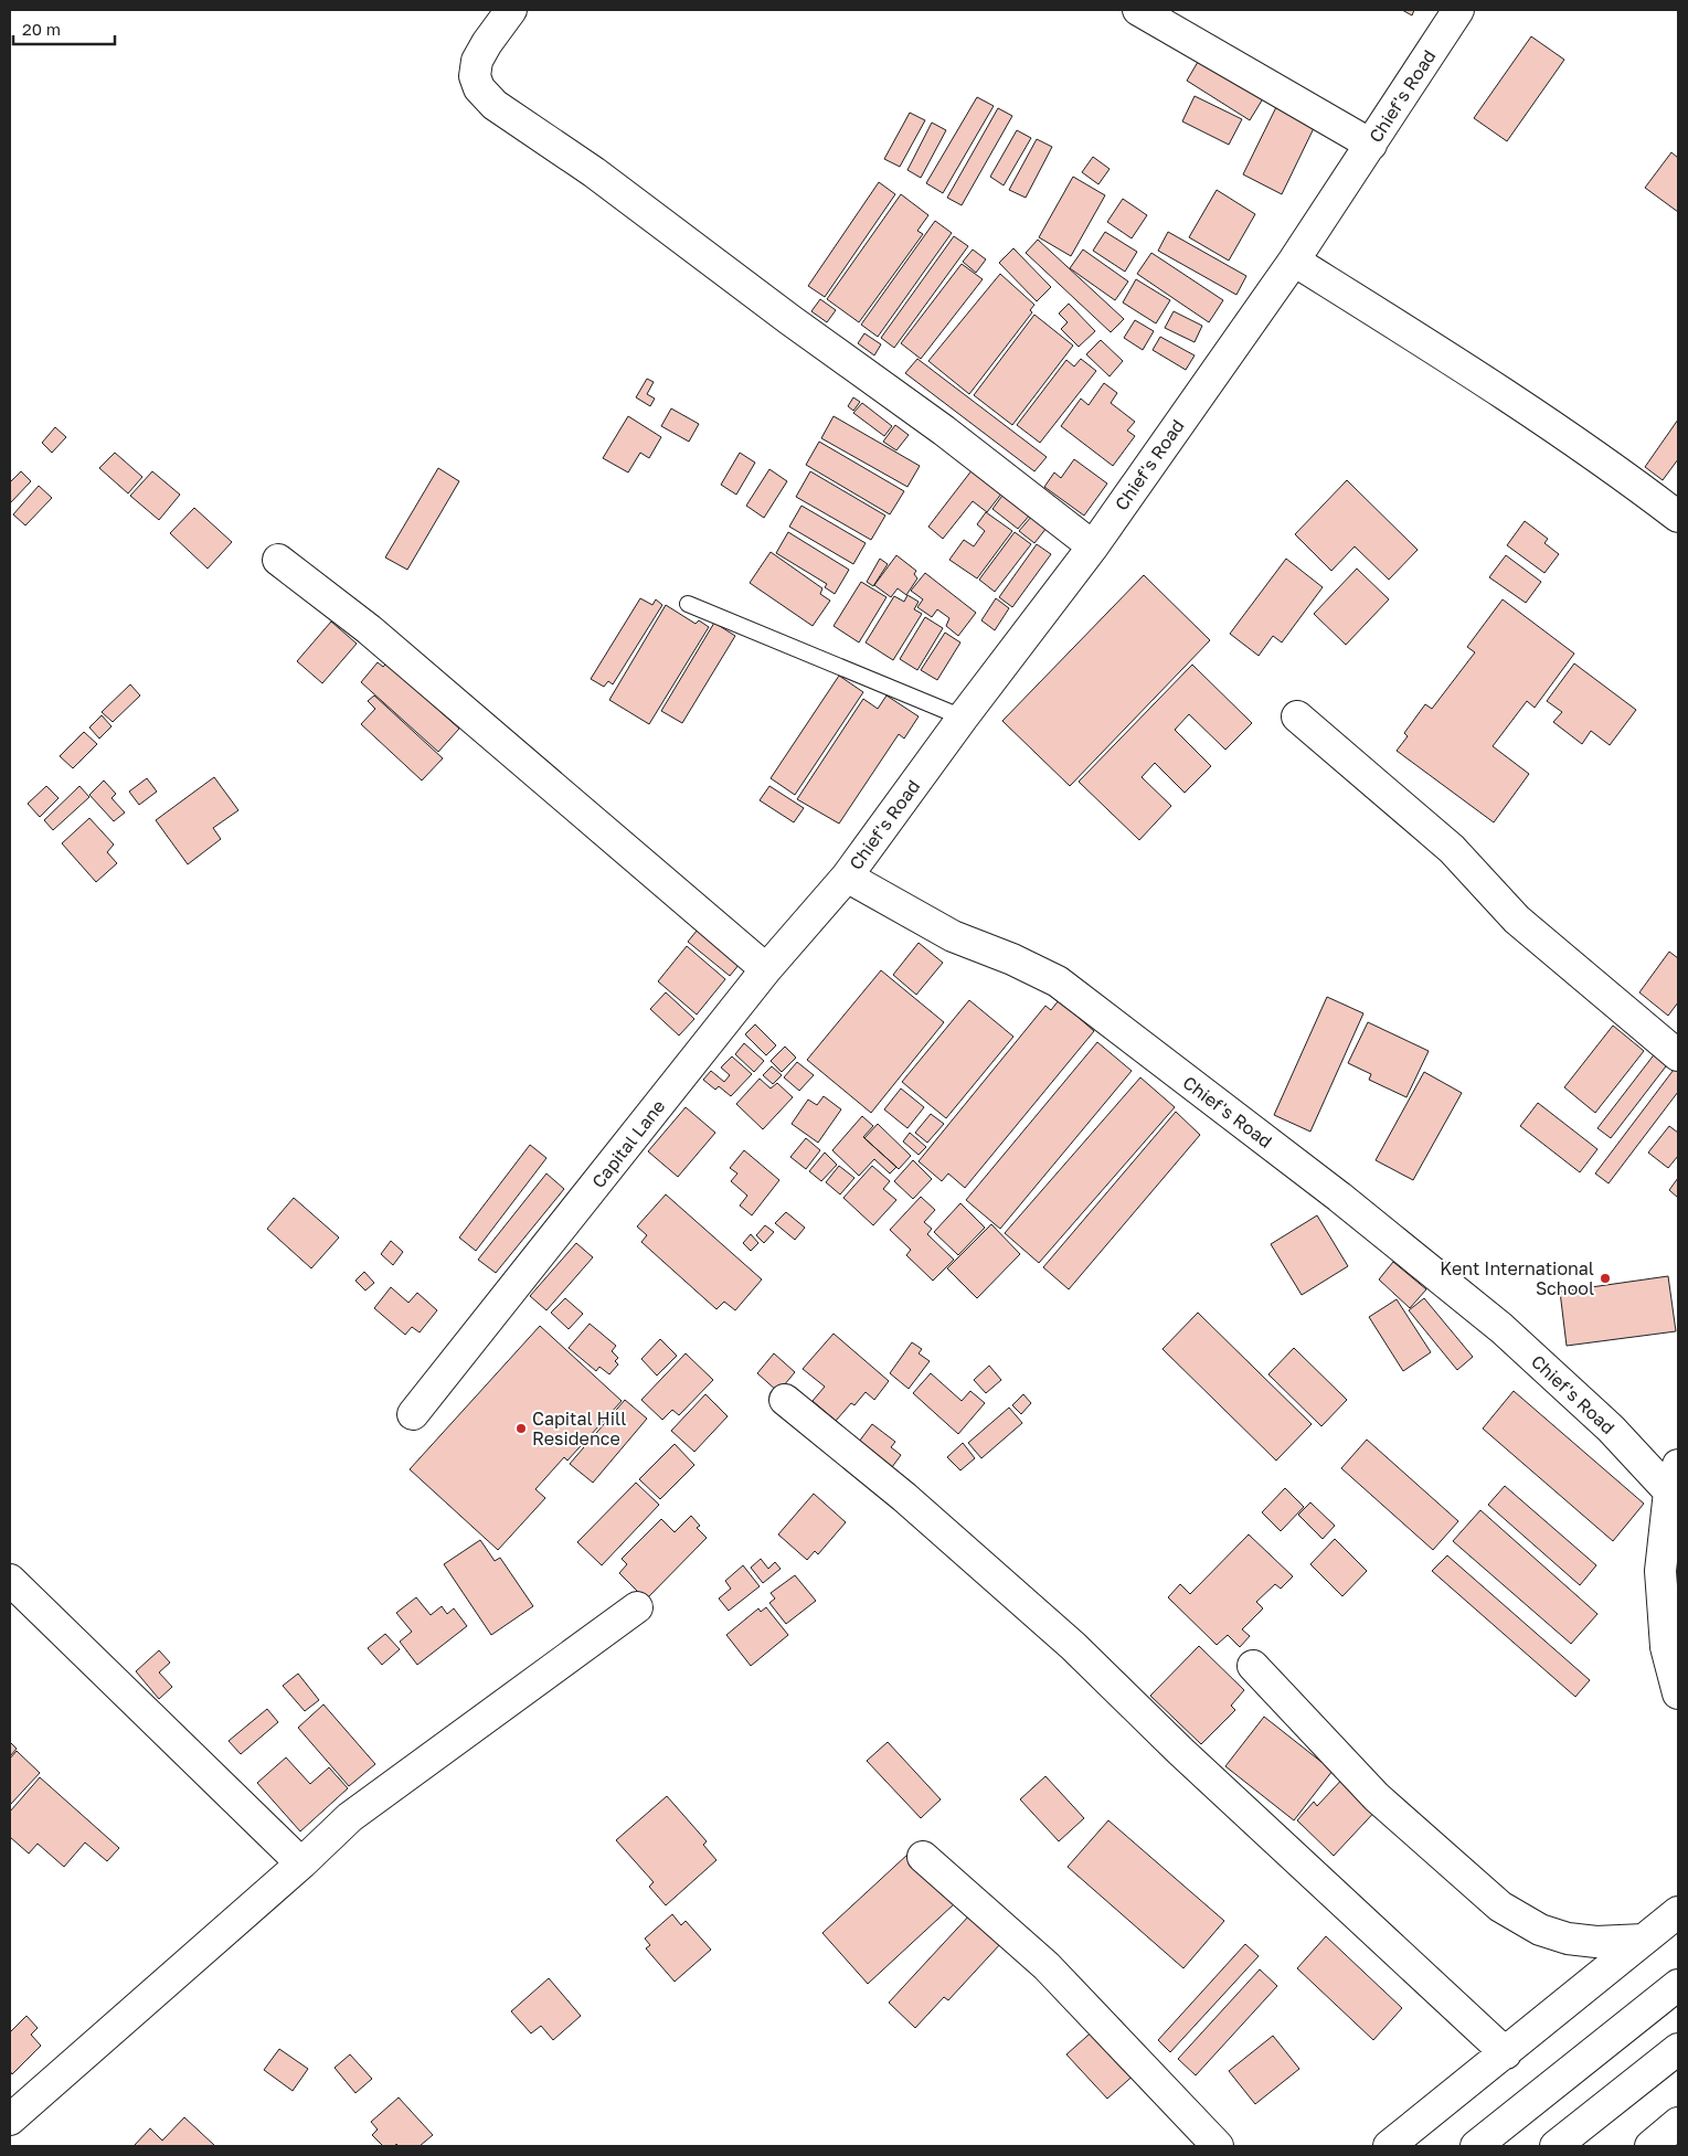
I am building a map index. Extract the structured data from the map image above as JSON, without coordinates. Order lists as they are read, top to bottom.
{
  "streets": {
    "main road": ["Chief's Road", "Capital Lane"]
  },
  "crossings": [
    ["Chief's Road", "Capital Lane"]
  ],
  "places": ["Kent International School", "Capital Hill Residence"],
  "scale_bar": "20 m"
}
